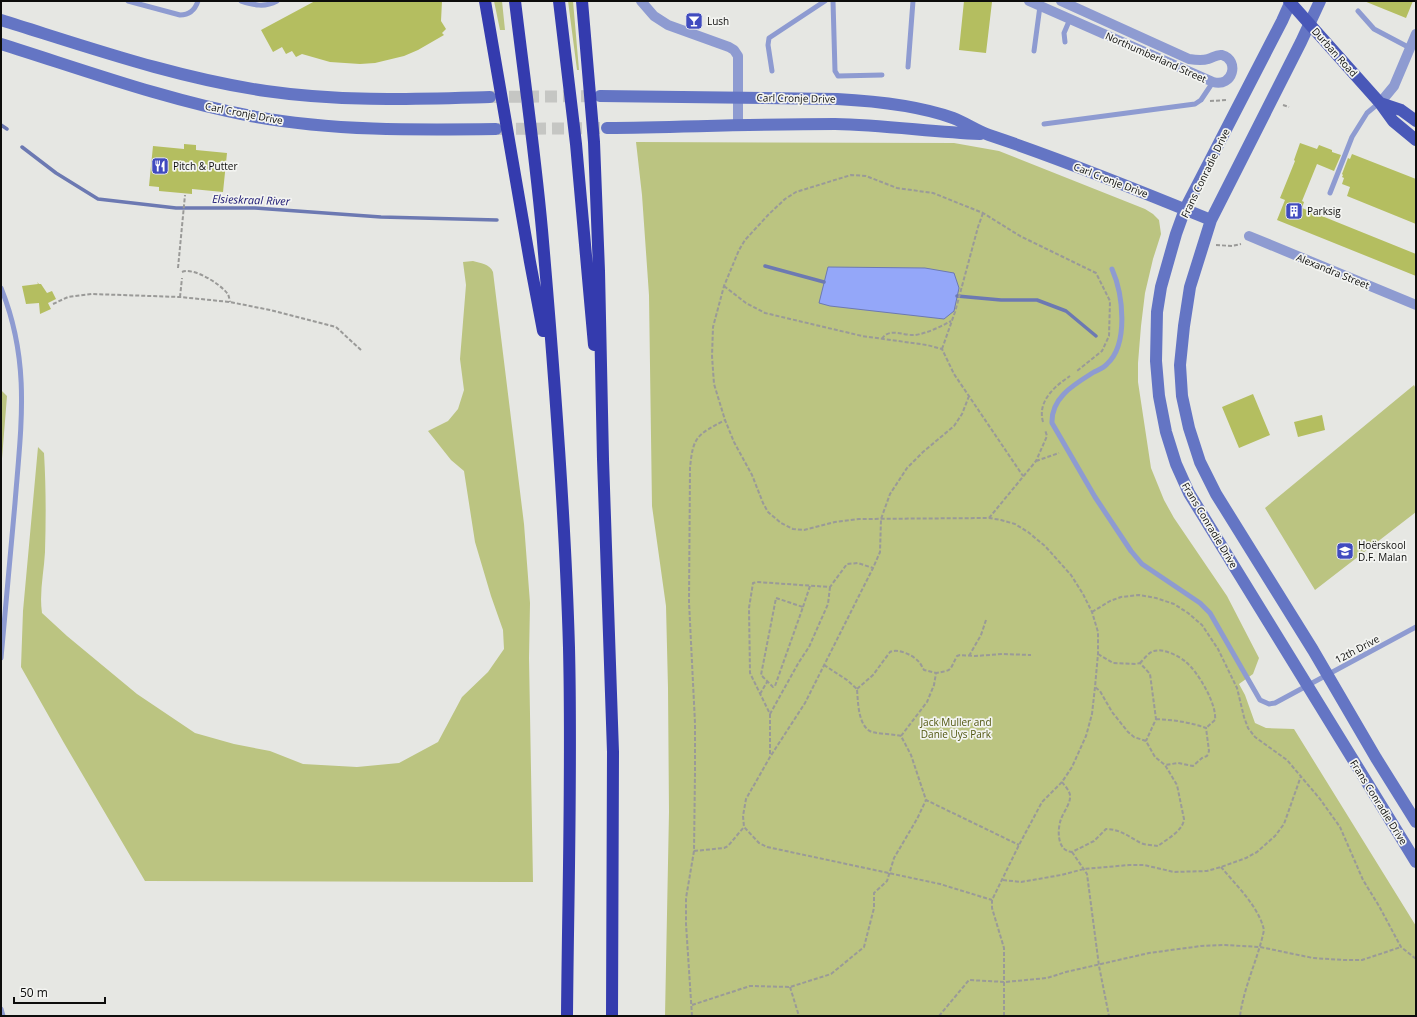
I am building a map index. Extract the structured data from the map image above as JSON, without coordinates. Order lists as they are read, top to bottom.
{
  "streets": {
    "main road": ["Durban Road", "Carl Cronje Drive", "Frans Conradie Drive"],
    "street": ["Northumberland Street", "Alexandra Street"],
    "lane": ["12th Drive"]
  },
  "crossings": [
    ["Durban Road", "Frans Conradie Drive"],
    ["Carl Cronje Drive", "Frans Conradie Drive"],
    ["Frans Conradie Drive", "12th Drive"]
  ],
  "water": ["Elsieskraal River"],
  "parks": ["Jack Muller and Danie Uys Park"],
  "places": {
    "bar": ["Lush"],
    "restaurant": ["Pitch & Putter"],
    "building": ["Parksig"],
    "school or university": ["Hoërskool D.F. Malan"]
  },
  "scale_bar": "50 m"
}
